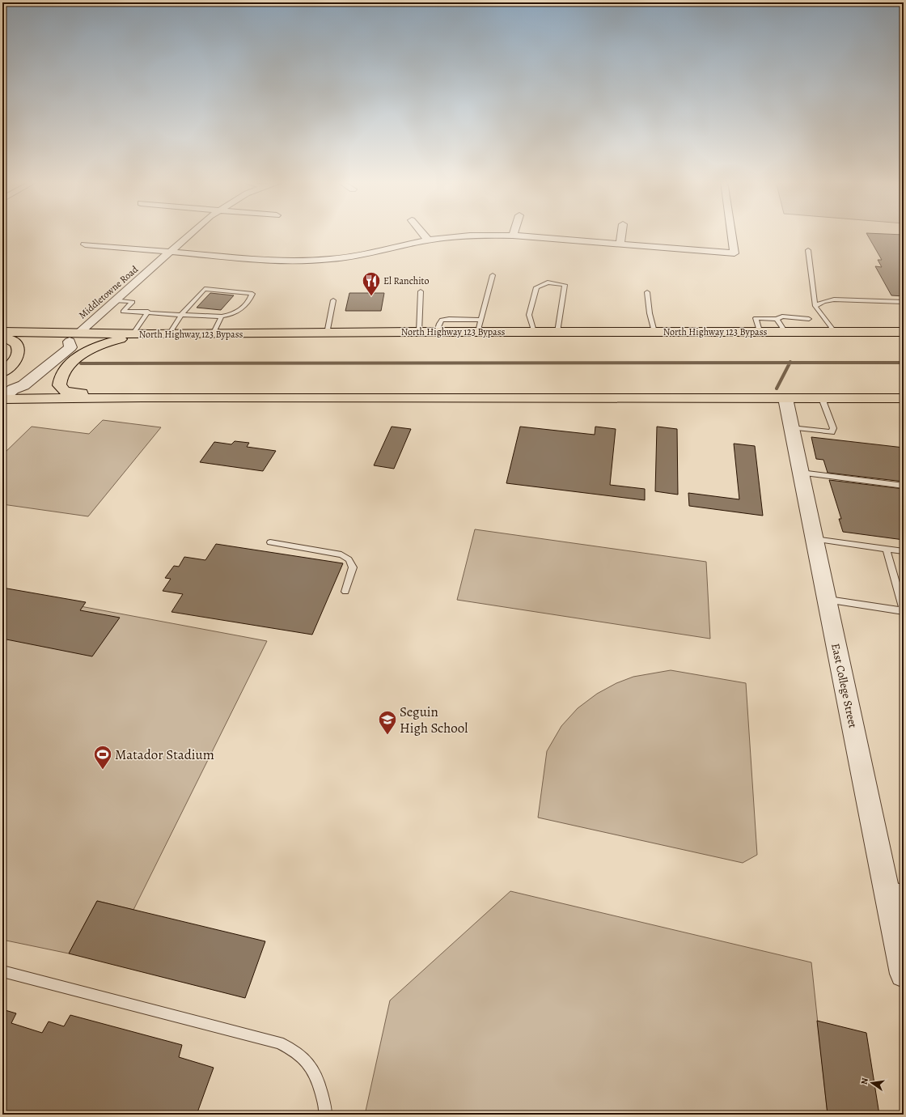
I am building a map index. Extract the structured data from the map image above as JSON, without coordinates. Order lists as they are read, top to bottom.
{
  "streets": {
    "main road": ["North Highway 123 Bypass"],
    "street": ["Middletowne Road", "East College Street"]
  },
  "crossings": [
    ["Middletowne Road", "North Highway 123 Bypass"]
  ],
  "places": {
    "restaurant": ["El Ranchito"],
    "school or university": ["Seguin High School"],
    "sports": ["Matador Stadium"]
  },
  "north": "left"
}
